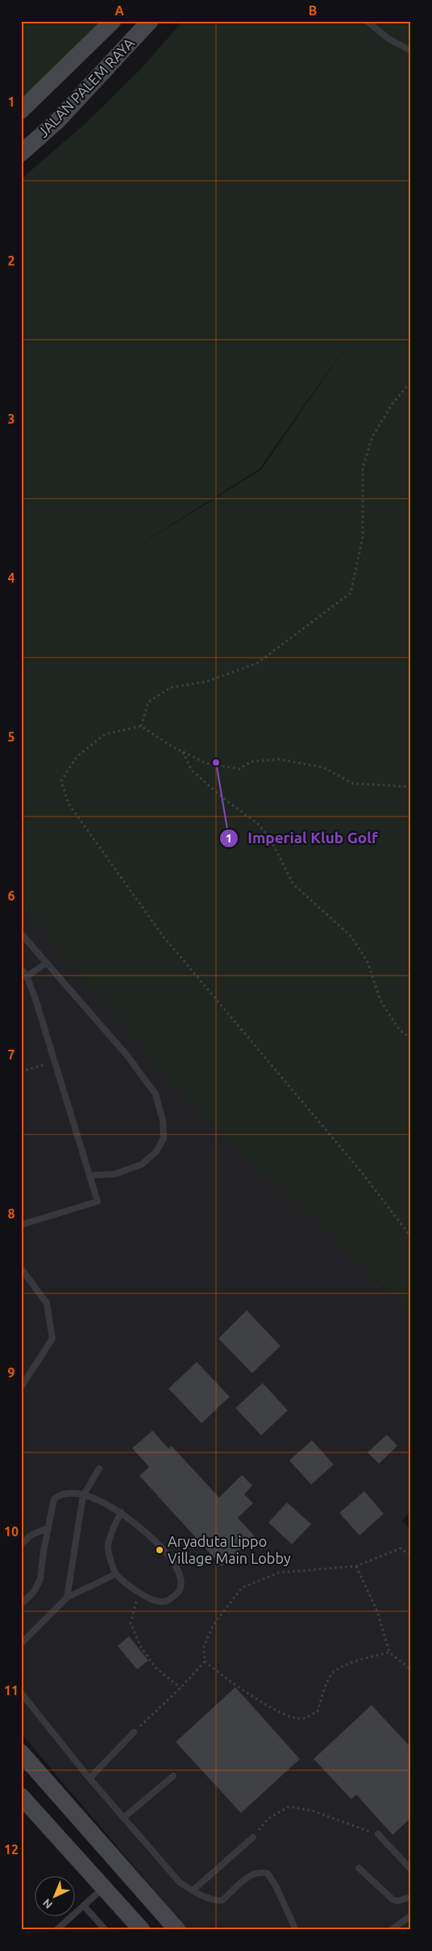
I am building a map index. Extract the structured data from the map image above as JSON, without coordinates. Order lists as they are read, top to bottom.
{
  "streets": {
    "street": ["JALAN PALEM RAYA"]
  },
  "places": ["Imperial Klub Golf", "Aryaduta Lippo Village Main Lobby"],
  "north": "bottom left",
  "grid": {
    "columns": ["A", "B"],
    "rows": [
      "1",
      "2",
      "3",
      "4",
      "5",
      "6",
      "7",
      "8",
      "9",
      "10",
      "11",
      "12"
    ]
  }
}
